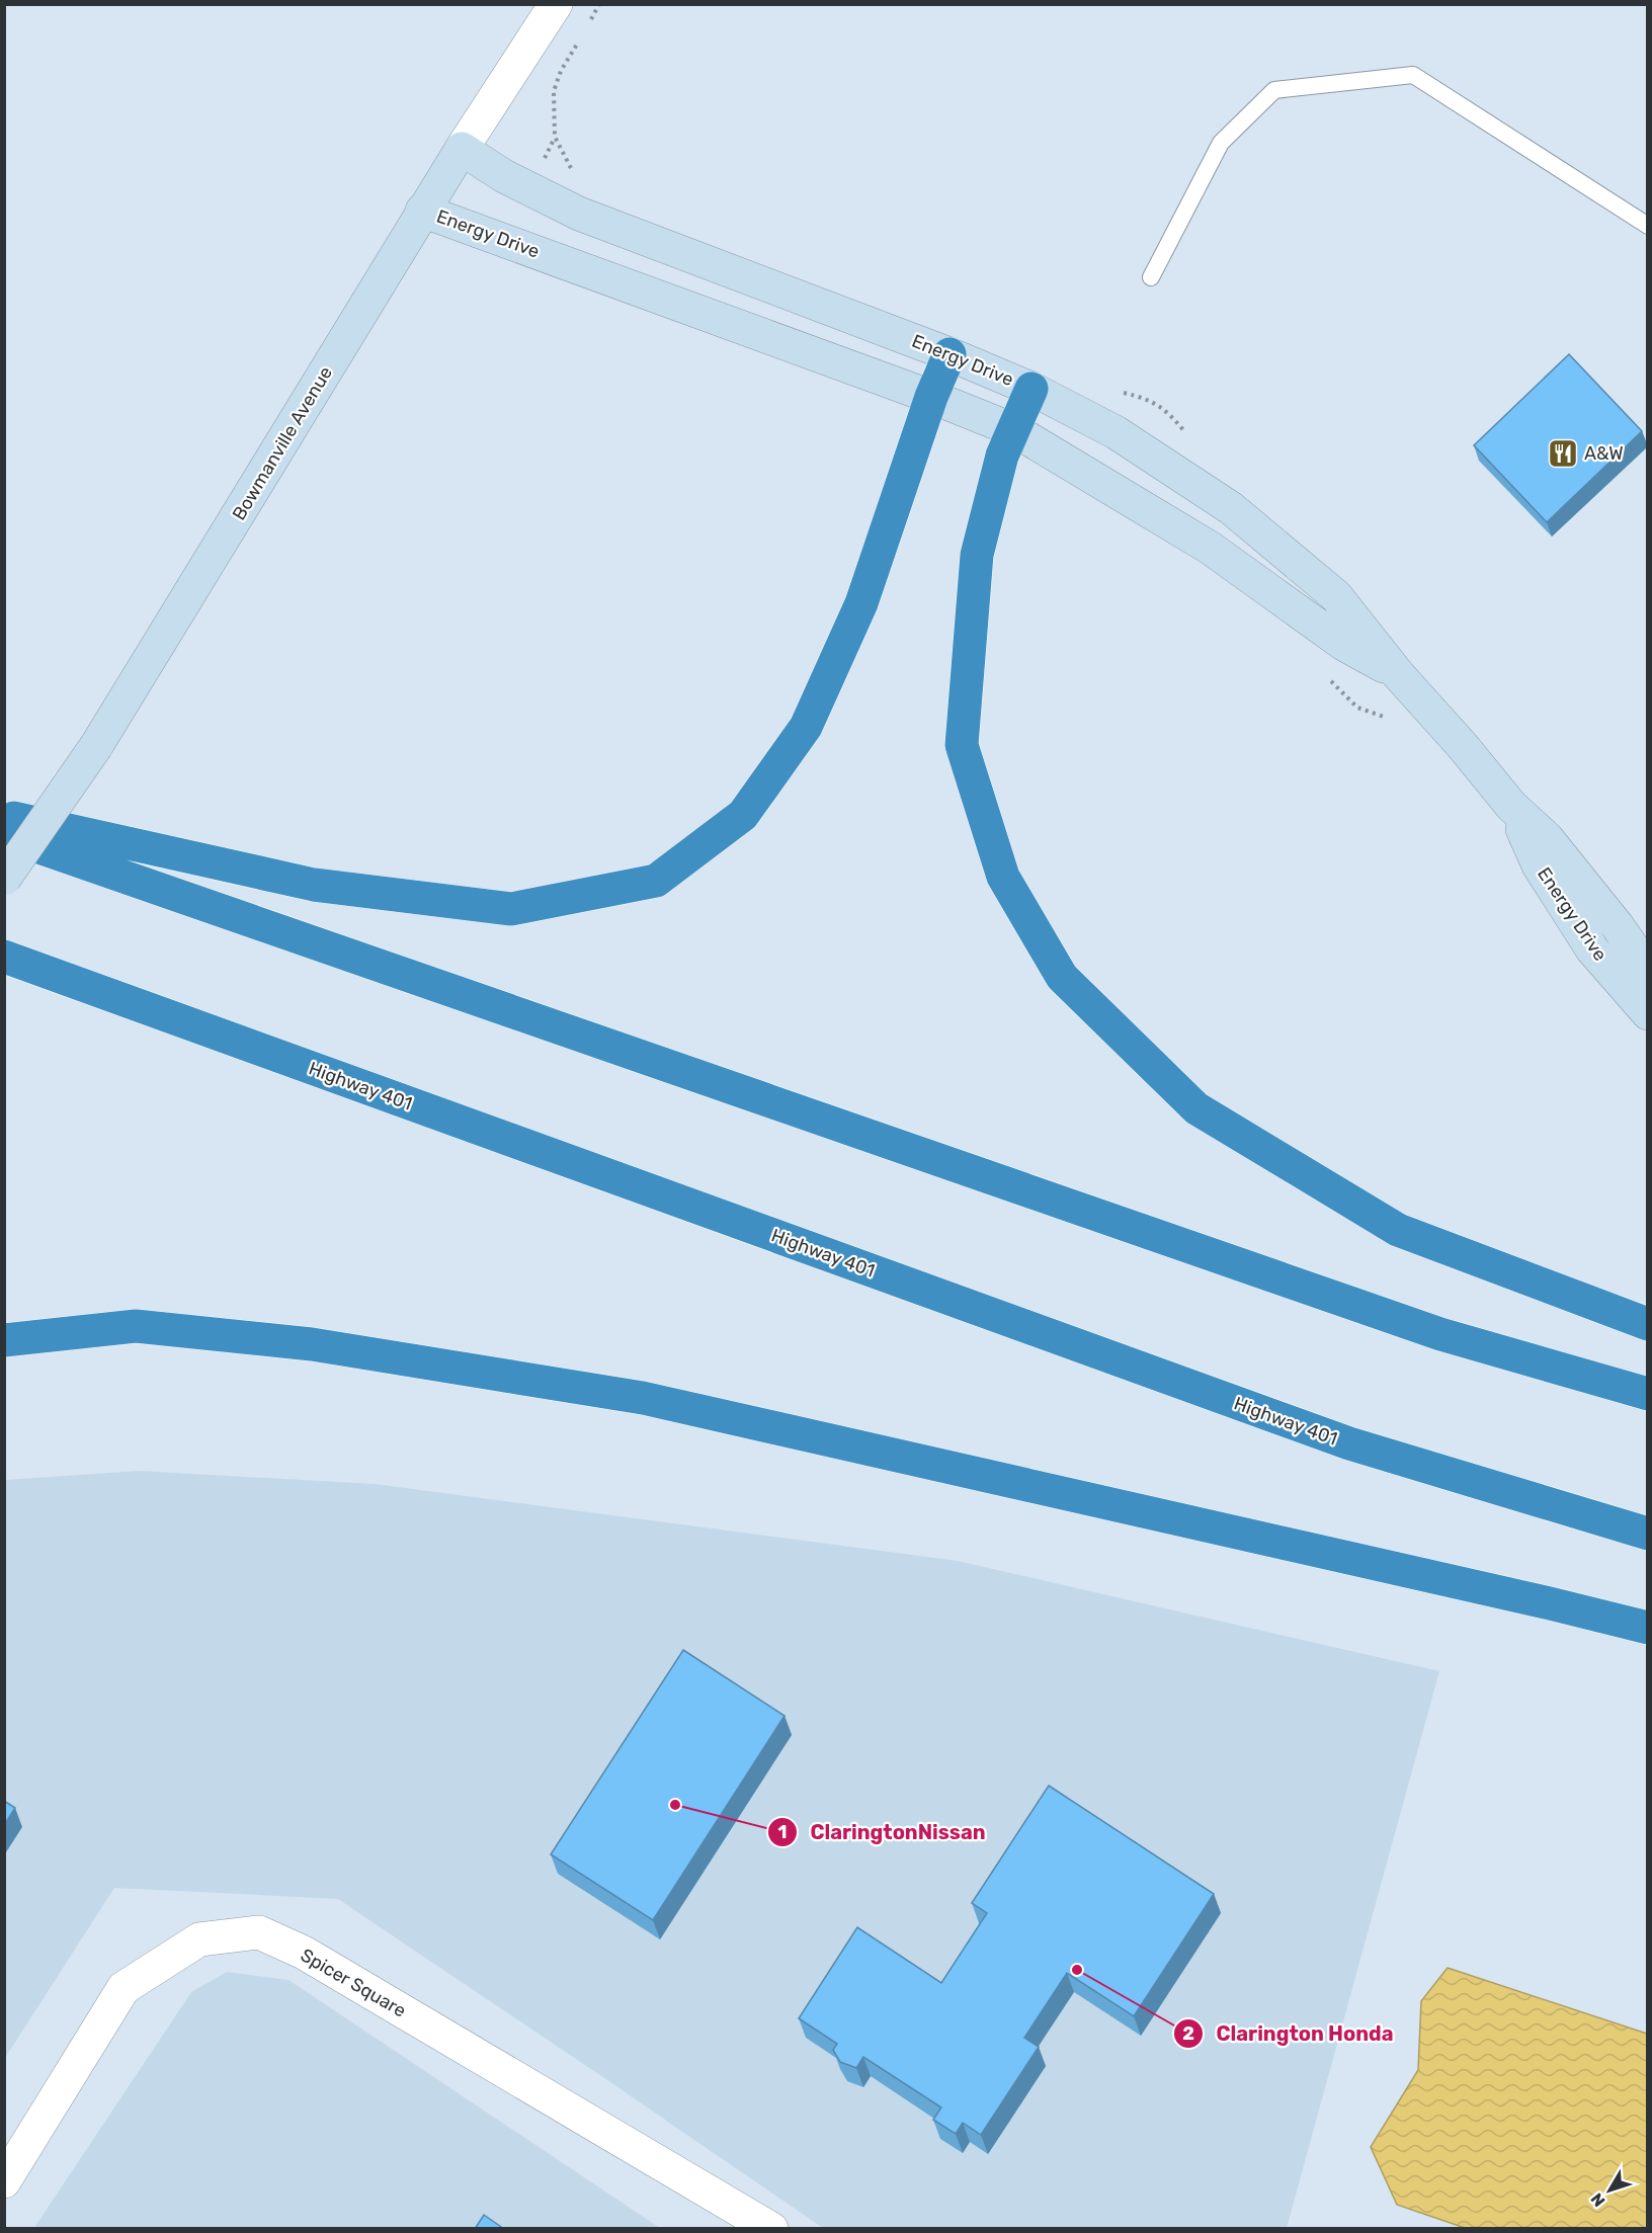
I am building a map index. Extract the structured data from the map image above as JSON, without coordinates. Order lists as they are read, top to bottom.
{
  "streets": {
    "highway": ["Highway 401"],
    "street": ["Energy Drive", "Bowmanville Avenue", "Spicer Square"]
  },
  "crossings": [
    ["Energy Drive", "Bowmanville Avenue"]
  ],
  "places": {
    "restaurant": ["A&W"],
    "other": ["ClaringtonNissan", "Clarington Honda"]
  },
  "north": "bottom left"
}
